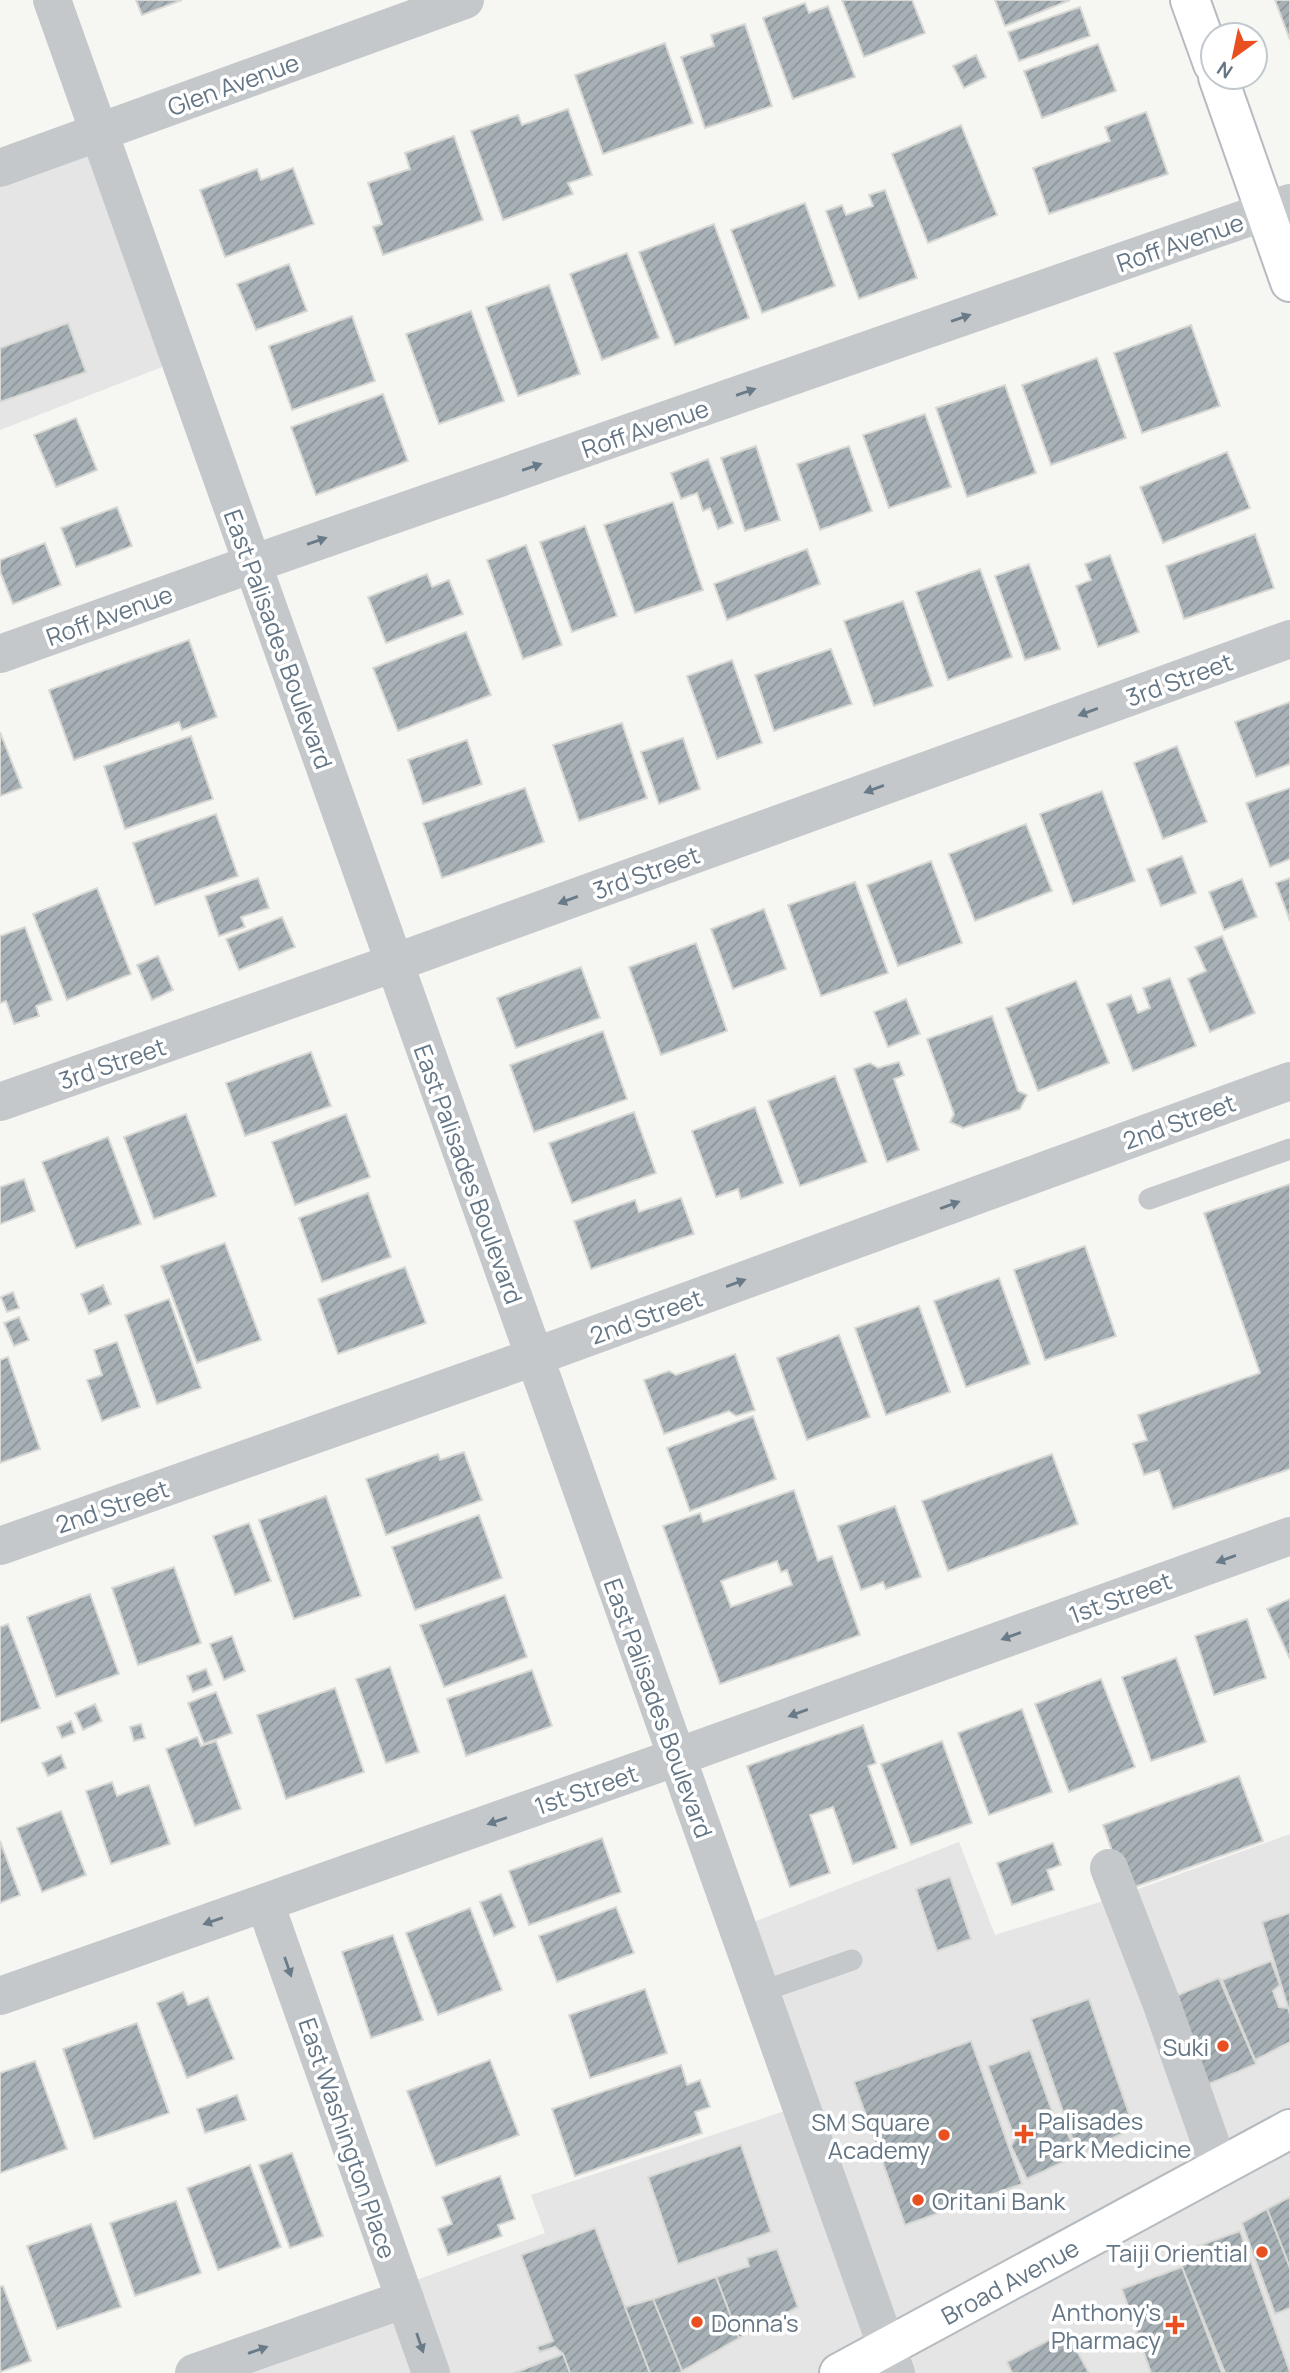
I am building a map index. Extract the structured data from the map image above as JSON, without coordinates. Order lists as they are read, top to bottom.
{
  "streets": {
    "main road": ["Broad Avenue"],
    "street": [
      "Glen Avenue",
      "Roff Avenue",
      "East Palisades Boulevard",
      "3rd Street",
      "2nd Street",
      "1st Street",
      "East Washington Place"
    ]
  },
  "crossings": [
    ["Glen Avenue", "East Palisades Boulevard"],
    ["Roff Avenue", "East Palisades Boulevard"],
    ["East Palisades Boulevard", "3rd Street"],
    ["East Palisades Boulevard", "2nd Street"],
    ["East Palisades Boulevard", "1st Street"],
    ["East Palisades Boulevard", "Broad Avenue"],
    ["1st Street", "East Washington Place"]
  ],
  "one_way": [
    "Roff Avenue",
    "3rd Street",
    "2nd Street",
    "1st Street",
    "East Washington Place"
  ],
  "places": {
    "other": [
      "Suki",
      "SM Square Academy",
      "Oritani Bank",
      "Taiji Oriential",
      "Donna's"
    ],
    "health": ["Palisades Park Medicine", "Anthony's Pharmacy"]
  },
  "north": "bottom left"
}
